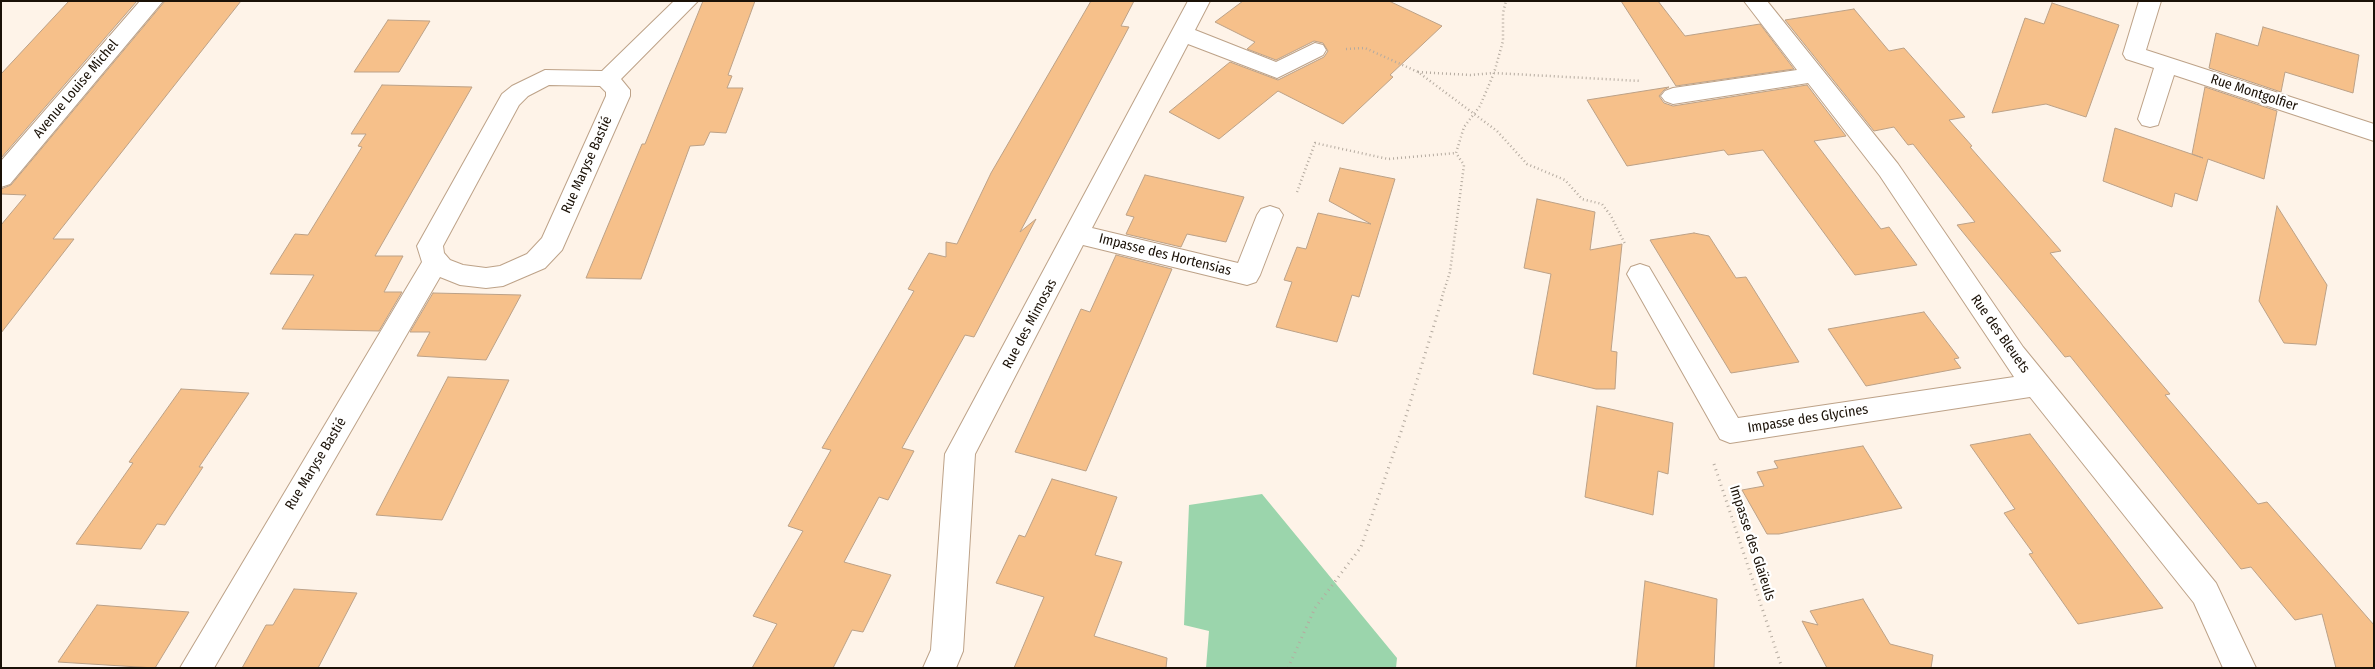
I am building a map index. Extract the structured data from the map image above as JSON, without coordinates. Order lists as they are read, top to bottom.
{
  "streets": {
    "street": [
      "Avenue Louise Michel",
      "Rue Montgolfier",
      "Rue Maryse Bastié",
      "Impasse des Hortensias",
      "Rue des Mimosas",
      "Rue des Bleuets",
      "Impasse des Glycines"
    ],
    "path": ["Impasse des Glaïeuls"]
  },
  "crossings": [
    ["Impasse des Hortensias", "Rue des Mimosas"],
    ["Rue des Bleuets", "Impasse des Glycines"],
    ["Impasse des Glycines", "Impasse des Glaïeuls"]
  ]
}
